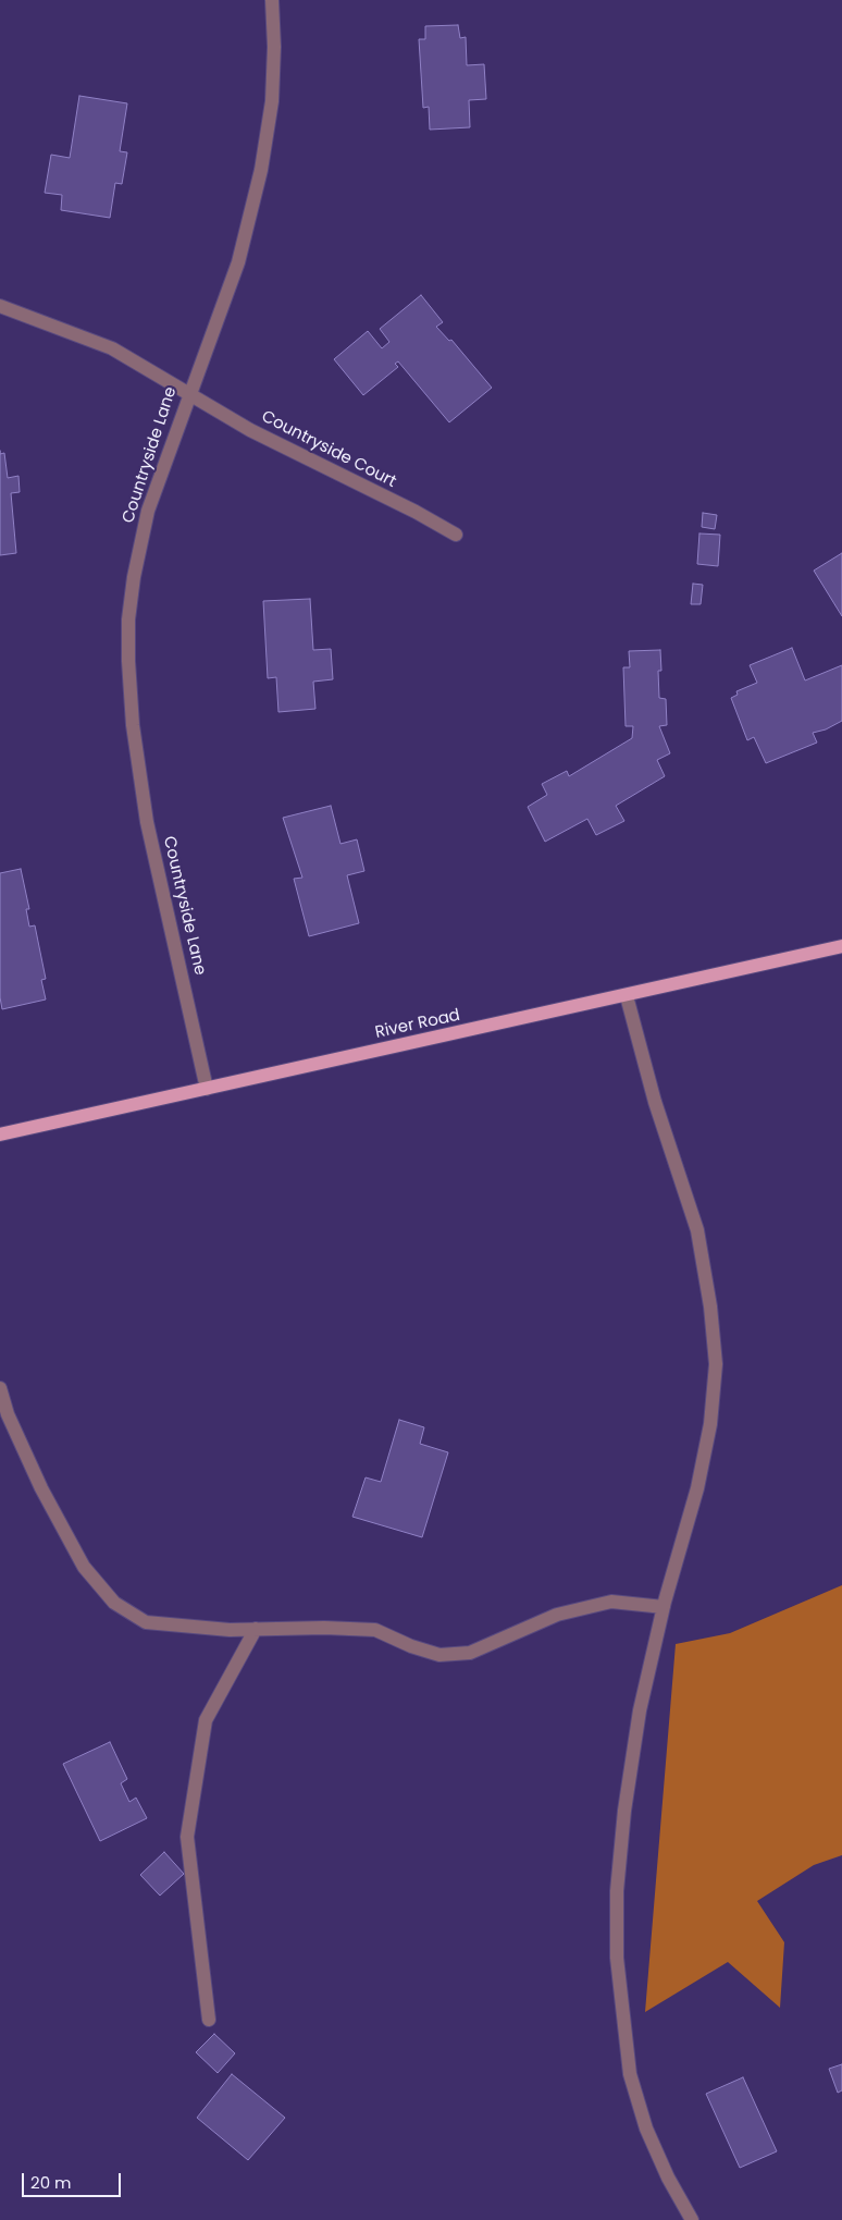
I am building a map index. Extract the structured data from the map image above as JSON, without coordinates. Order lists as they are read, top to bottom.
{
  "streets": {
    "main road": ["River Road"],
    "street": ["Countryside Court", "Countryside Lane"]
  },
  "crossings": [
    ["Countryside Court", "Countryside Lane"],
    ["Countryside Lane", "River Road"]
  ],
  "scale_bar": "20 m"
}
